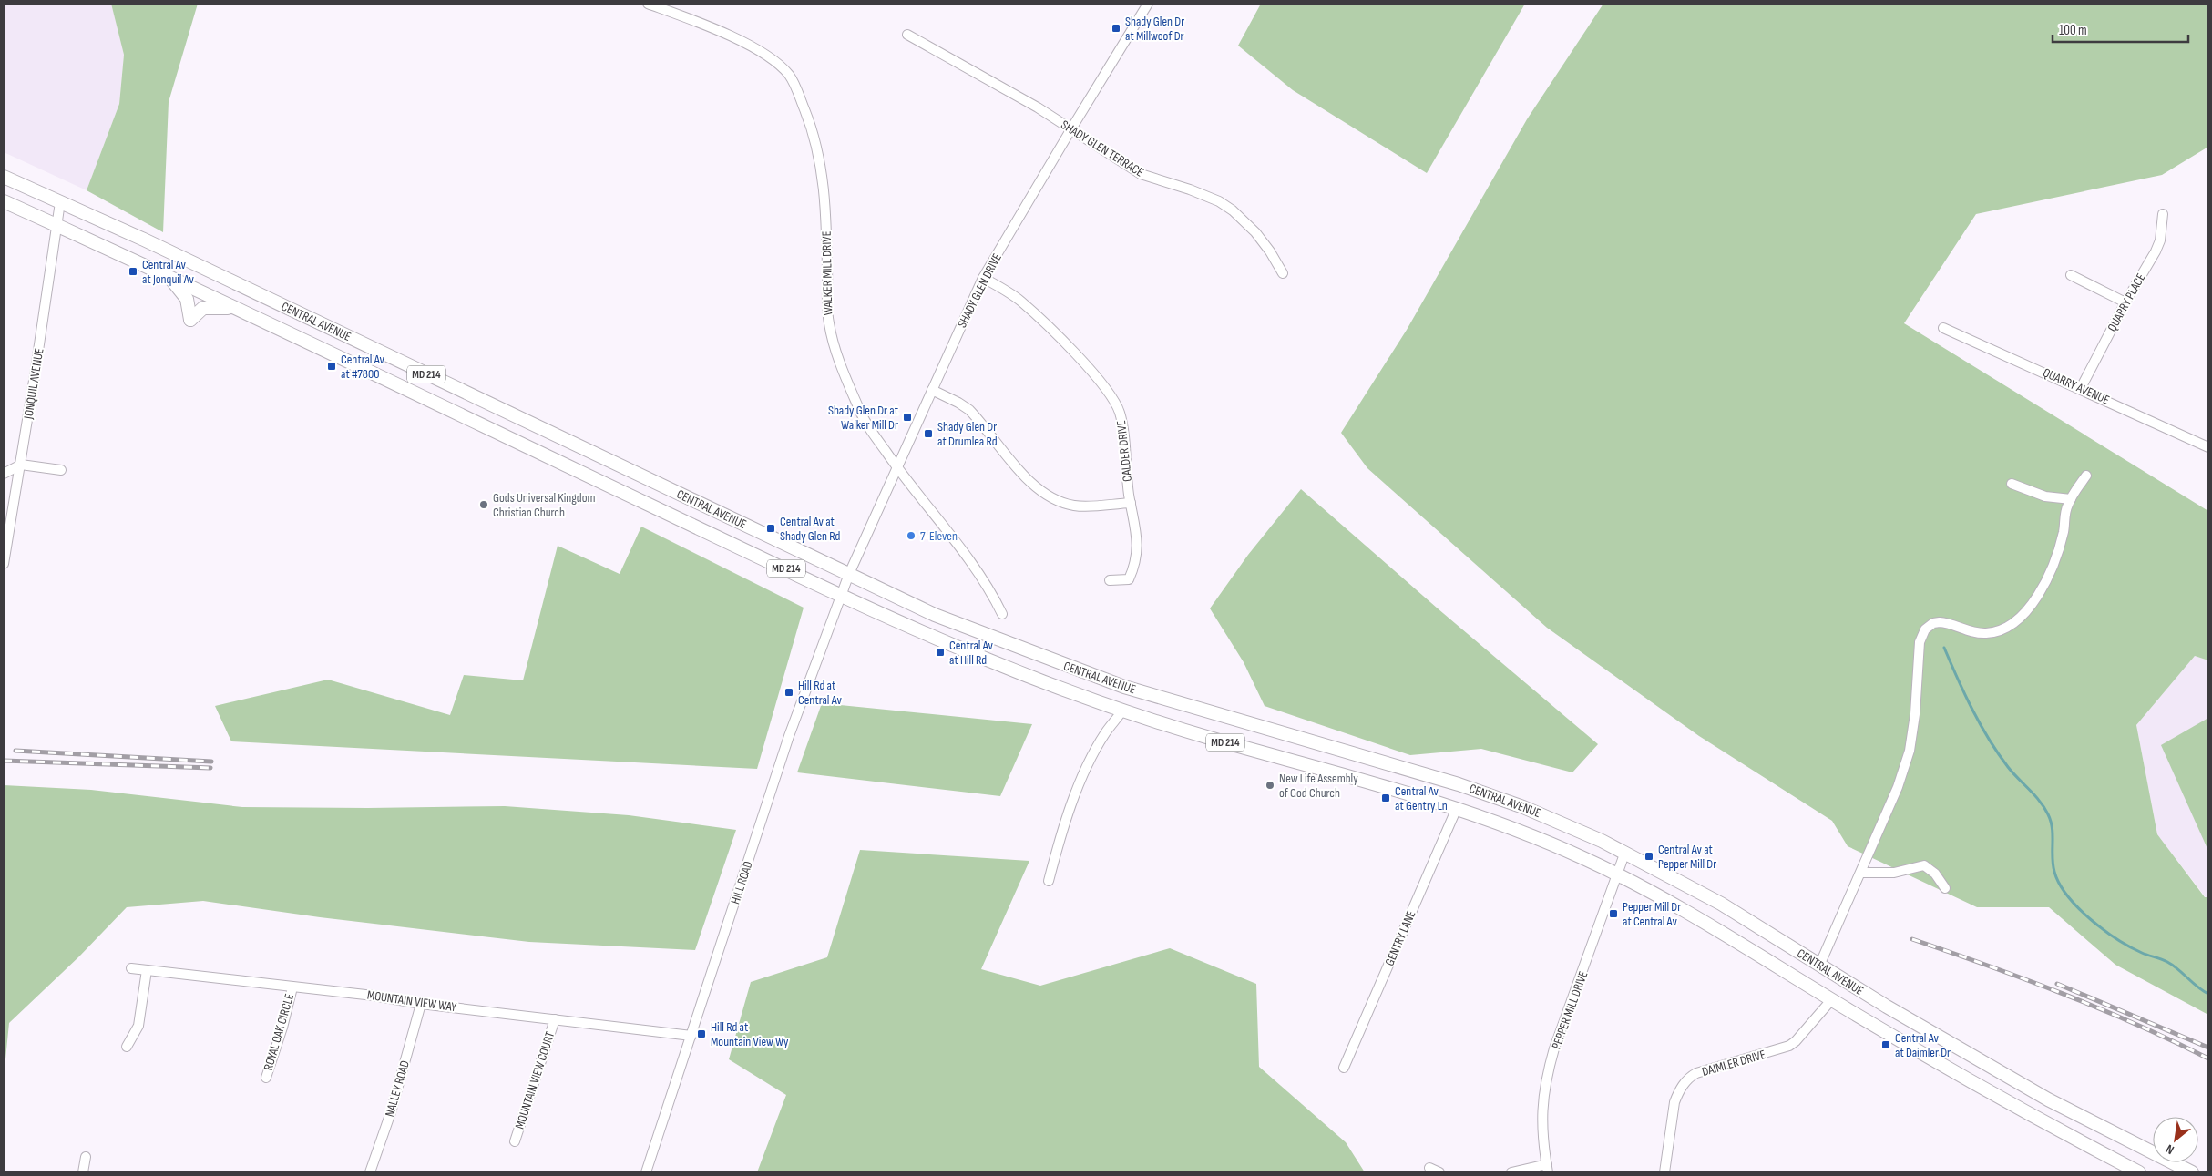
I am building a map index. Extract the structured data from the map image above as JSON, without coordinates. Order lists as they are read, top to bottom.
{
  "streets": {
    "main road": ["CENTRAL AVENUE", "MD 214"],
    "street": [
      "SHADY GLEN TERRACE",
      "WALKER MILL DRIVE",
      "SHADY GLEN DRIVE",
      "QUARRY PLACE",
      "JONQUIL AVENUE",
      "QUARRY AVENUE",
      "CALDER DRIVE",
      "HILL ROAD",
      "GENTRY LANE",
      "MOUNTAIN VIEW WAY",
      "PEPPER MILL DRIVE",
      "ROYAL OAK CIRCLE",
      "DAIMLER DRIVE",
      "MOUNTAIN VIEW COURT",
      "NALLEY ROAD"
    ]
  },
  "crossings": [
    ["SHADY GLEN TERRACE", "SHADY GLEN DRIVE"],
    ["WALKER MILL DRIVE", "SHADY GLEN DRIVE"],
    ["SHADY GLEN DRIVE", "CENTRAL AVENUE"],
    ["SHADY GLEN DRIVE", "CALDER DRIVE"],
    ["SHADY GLEN DRIVE", "HILL ROAD"],
    ["QUARRY PLACE", "QUARRY AVENUE"],
    ["CENTRAL AVENUE", "JONQUIL AVENUE"],
    ["CENTRAL AVENUE", "HILL ROAD"],
    ["CENTRAL AVENUE", "GENTRY LANE"],
    ["CENTRAL AVENUE", "PEPPER MILL DRIVE"],
    ["CENTRAL AVENUE", "DAIMLER DRIVE"],
    ["HILL ROAD", "MOUNTAIN VIEW WAY"],
    ["MOUNTAIN VIEW WAY", "ROYAL OAK CIRCLE"],
    ["MOUNTAIN VIEW WAY", "MOUNTAIN VIEW COURT"],
    ["MOUNTAIN VIEW WAY", "NALLEY ROAD"]
  ],
  "places": {
    "transit": [
      "Shady Glen Dr at Millwoof Dr",
      "Central Av at Jonquil Av",
      "Central Av at #7800",
      "Shady Glen Dr at Walker Mill Dr",
      "Shady Glen Dr at Drumlea Rd",
      "Central Av at Shady Glen Rd",
      "Central Av at Hill Rd",
      "Hill Rd at Central Av",
      "Central Av at Gentry Ln",
      "Central Av at Pepper Mill Dr",
      "Pepper Mill Dr at Central Av",
      "Hill Rd at Mountain View Wy",
      "Central Av at Daimler Dr"
    ],
    "other": ["Gods Universal Kingdom Christian Church", "7-Eleven", "New Life Assembly of God Church"]
  },
  "scale_bar": "100 m",
  "north": "bottom left"
}
